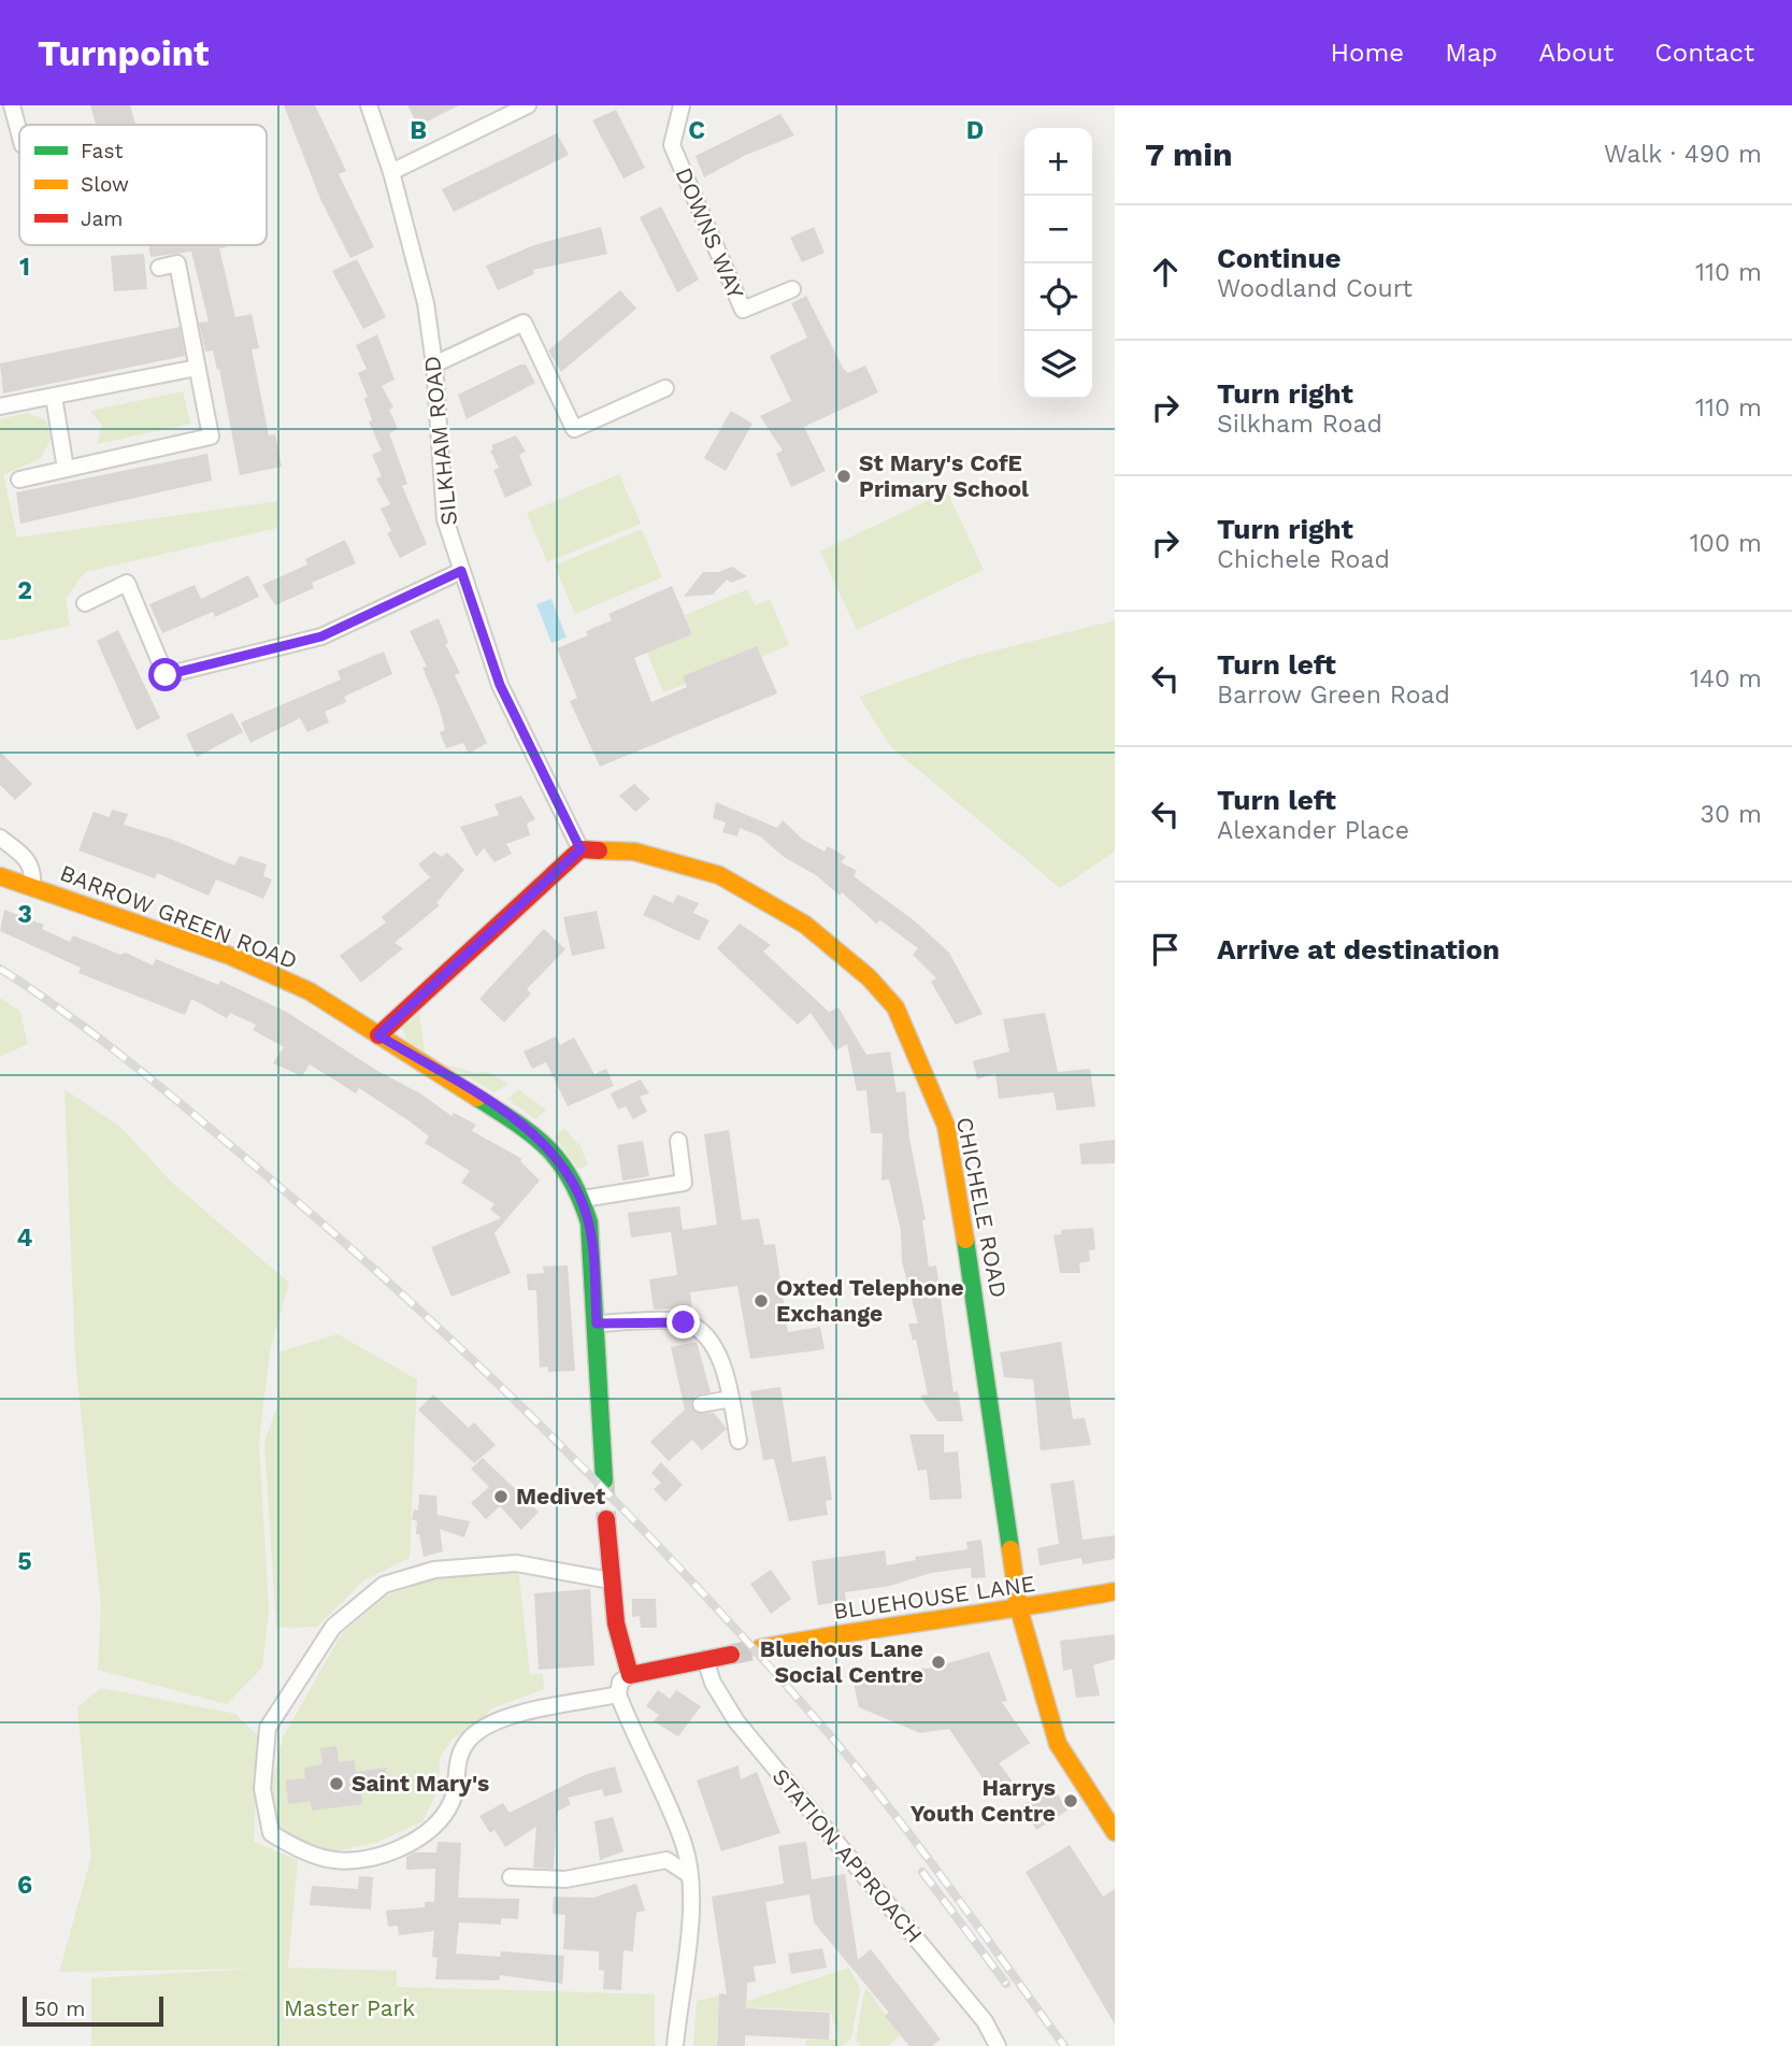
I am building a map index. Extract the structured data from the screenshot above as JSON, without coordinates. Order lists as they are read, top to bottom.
{
  "streets": {
    "street": [
      "DOWNS WAY",
      "SILKHAM ROAD",
      "BARROW GREEN ROAD",
      "CHICHELE ROAD",
      "BLUEHOUSE LANE",
      "STATION APPROACH"
    ]
  },
  "crossings": [
    ["SILKHAM ROAD", "CHICHELE ROAD"],
    ["CHICHELE ROAD", "BLUEHOUSE LANE"]
  ],
  "parks": ["Master Park"],
  "places": [
    "St Mary's CofE Primary School",
    "Oxted Telephone Exchange",
    "Medivet",
    "Bluehous Lane Social Centre",
    "Saint Mary's",
    "Harrys Youth Centre"
  ],
  "legend": ["Fast", "Slow", "Jam"],
  "scale_bar": "50 m",
  "page": {
    "header": "Turnpoint",
    "nav": [
      "Home",
      "Map",
      "About",
      "Contact"
    ],
    "heading": ["7 min", "Walk · 490 m"],
    "map_buttons": ["+", "−"],
    "list": [
      ["Continue", "Woodland Court", "110 m"],
      ["Turn right", "Silkham Road", "110 m"],
      ["Turn right", "Chichele Road", "100 m"],
      ["Turn left", "Barrow Green Road", "140 m"],
      ["Turn left", "Alexander Place", "30 m"],
      "Arrive at destination"
    ],
    "scale": "50 m"
  },
  "grid": {
    "columns": ["B", "C", "D"],
    "rows": [
      "1",
      "2",
      "3",
      "4",
      "5",
      "6"
    ]
  }
}
